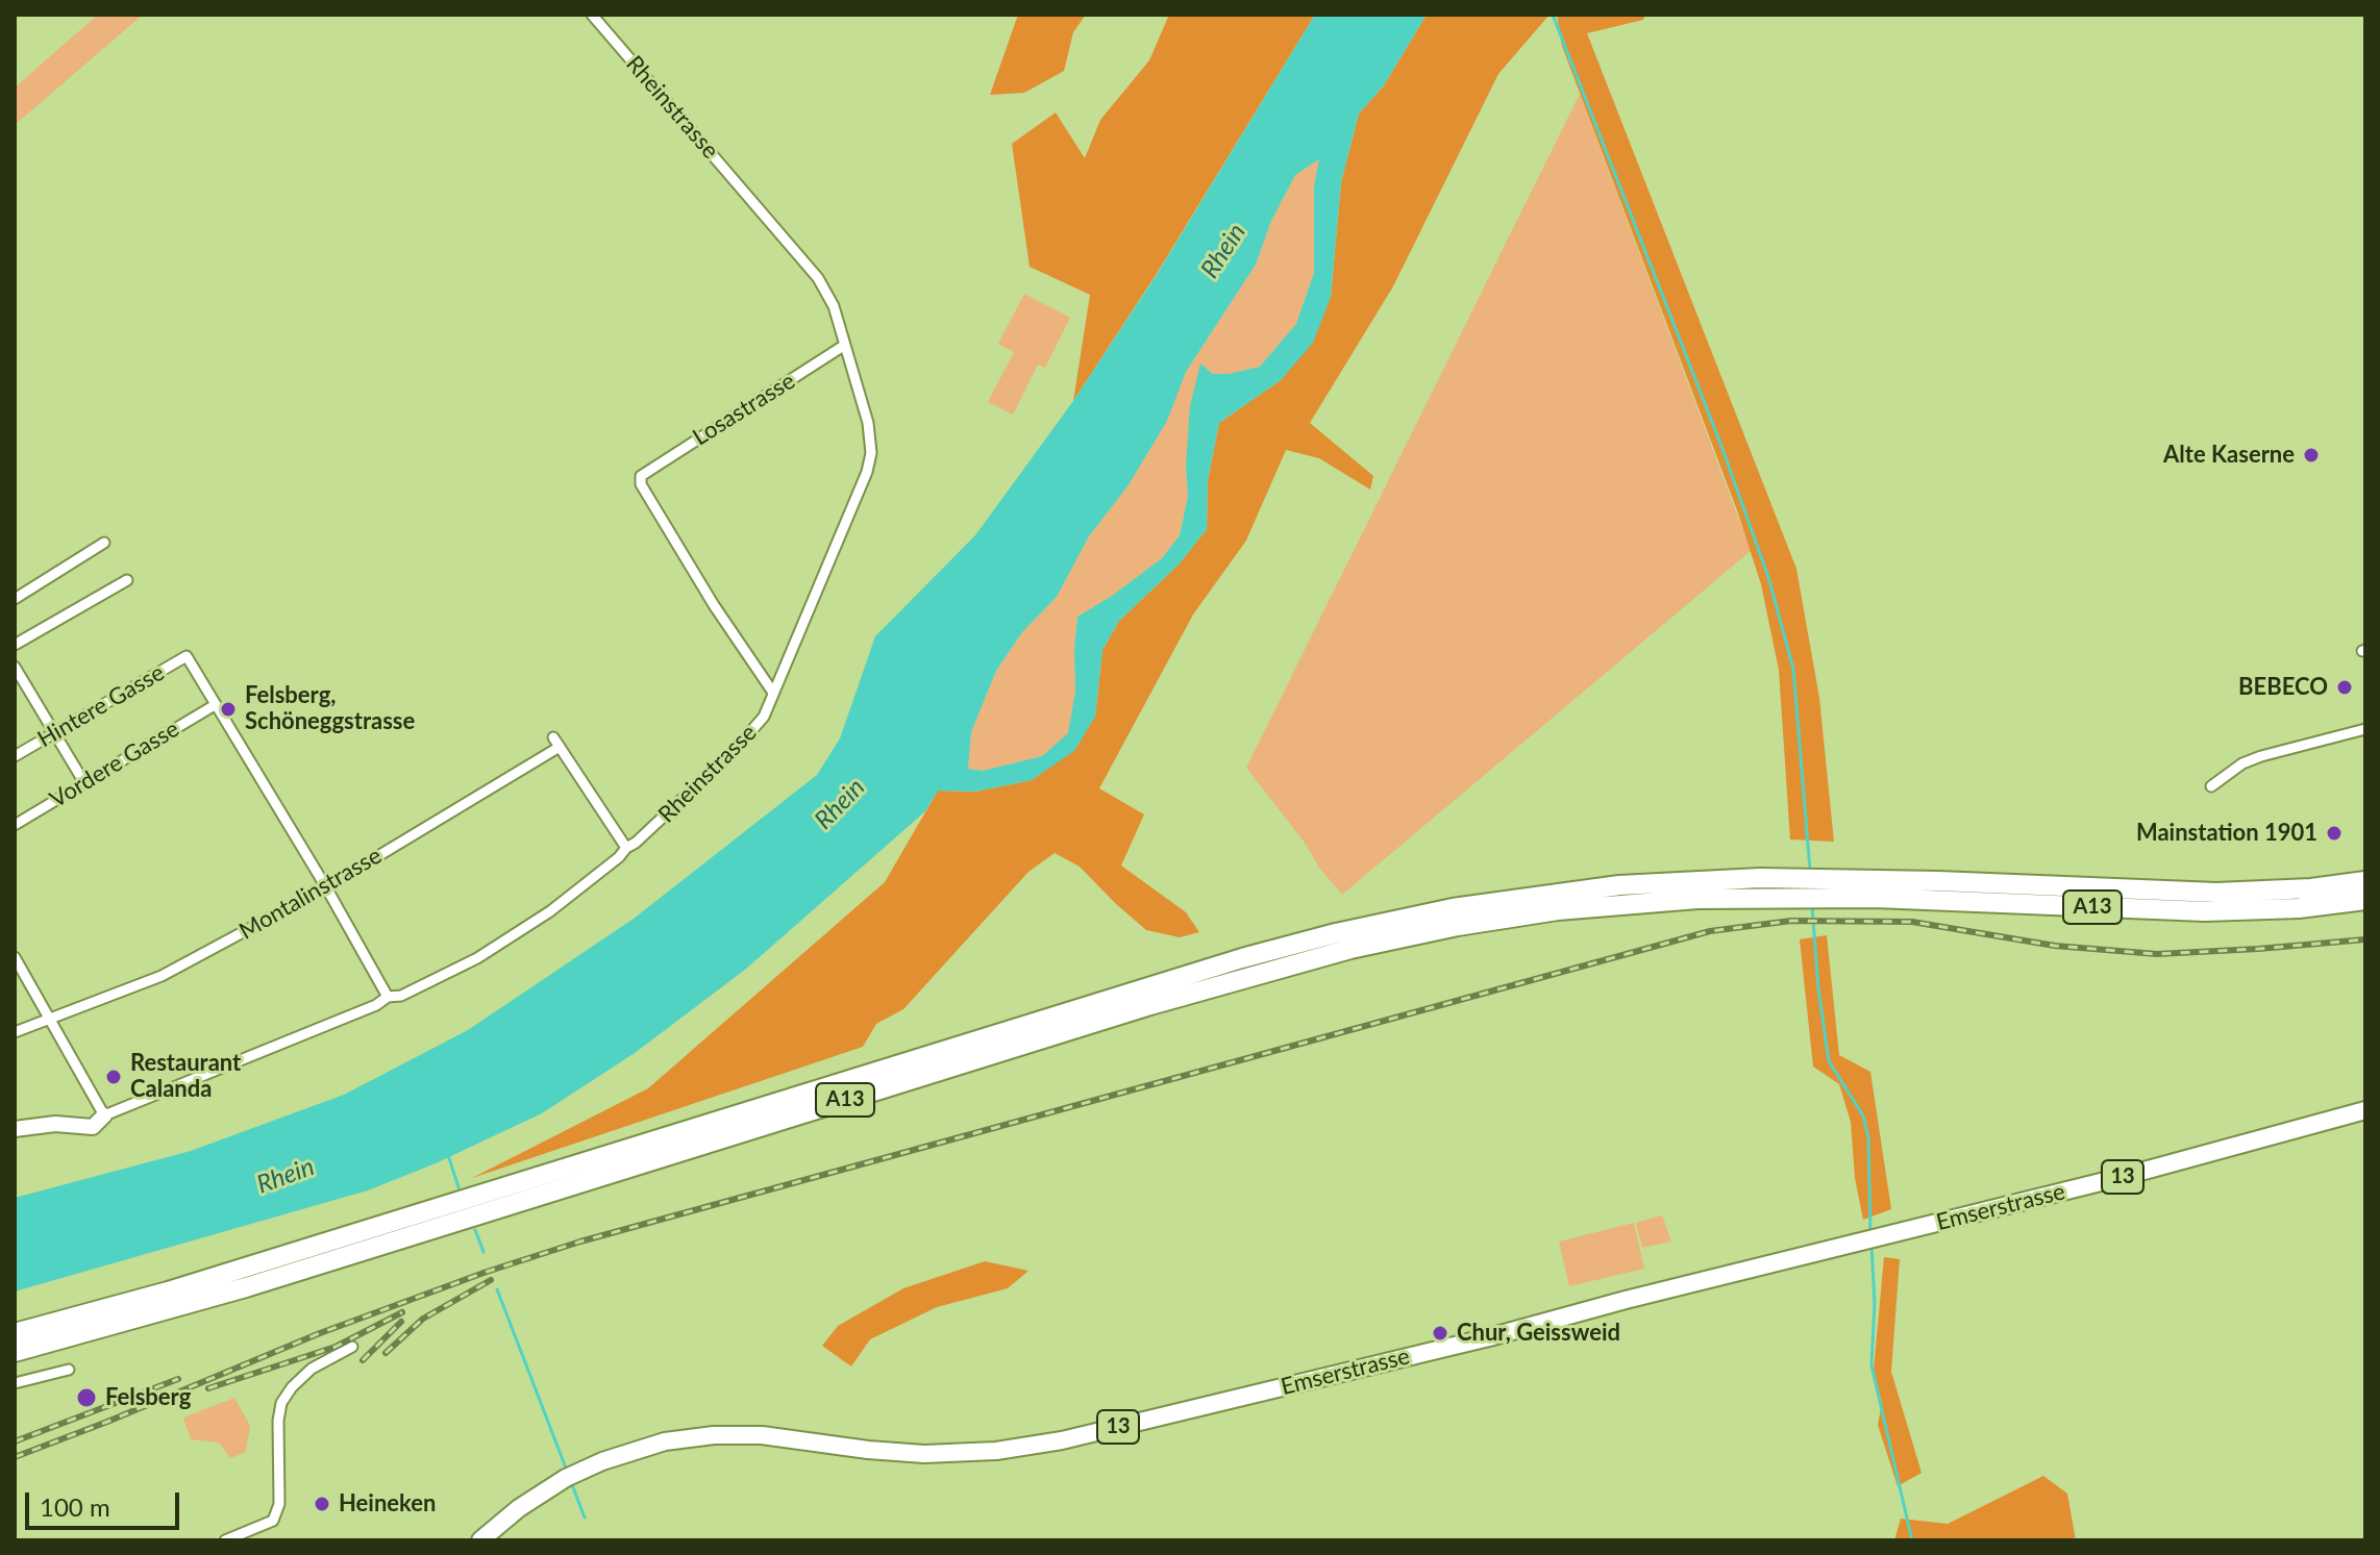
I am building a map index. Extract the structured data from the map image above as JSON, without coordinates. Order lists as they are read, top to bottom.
{
  "streets": {
    "highway": ["A13"],
    "main road": ["13", "Emserstrasse"],
    "street": [
      "Rheinstrasse",
      "Losastrasse",
      "Hintere Gasse",
      "Vordere Gasse",
      "Montalinstrasse"
    ]
  },
  "crossings": [
    ["Rheinstrasse", "Losastrasse"],
    ["Hintere Gasse", "Vordere Gasse"]
  ],
  "water": ["Rhein"],
  "places": [
    "Alte Kaserne",
    "BEBECO",
    "Felsberg, Schöneggstrasse",
    "Mainstation 1901",
    "Restaurant Calanda",
    "Chur, Geissweid",
    "Felsberg",
    "Heineken"
  ],
  "scale_bar": "100 m"
}
